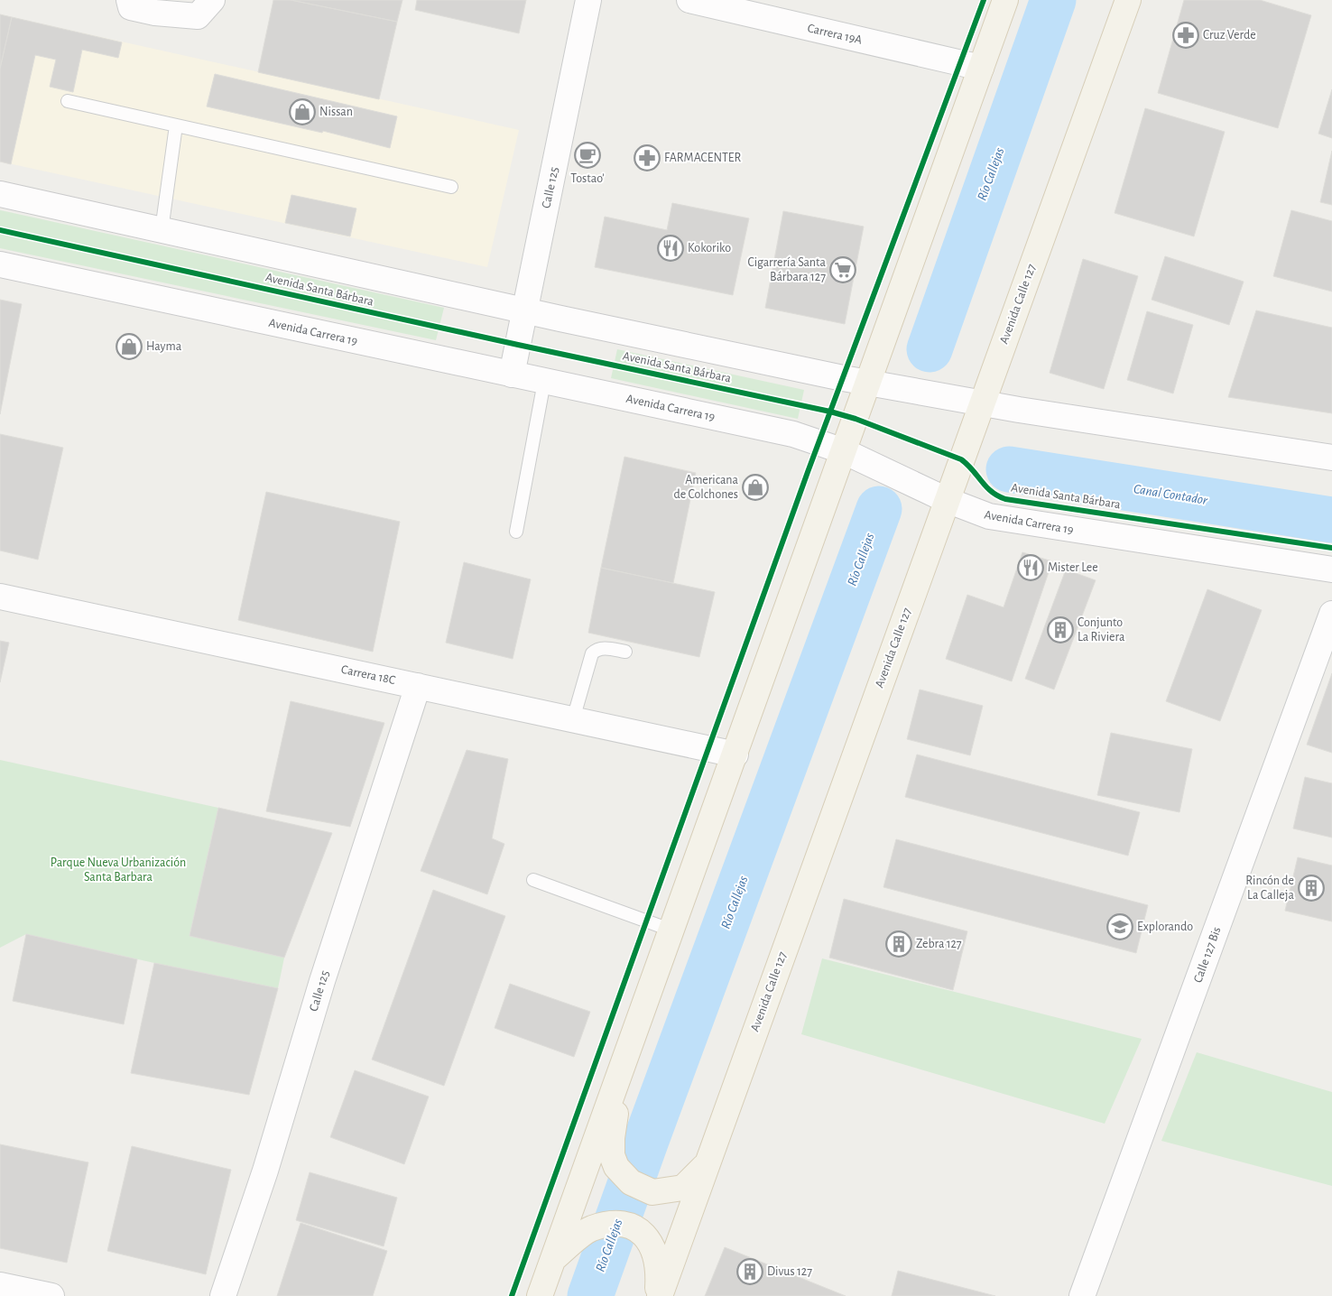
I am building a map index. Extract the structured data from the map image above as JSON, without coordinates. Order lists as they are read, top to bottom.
{
  "streets": {
    "main road": ["Avenida Calle 127"],
    "street": [
      "Carrera 19A",
      "Calle 125",
      "Avenida Carrera 19",
      "Carrera 18C",
      "Calle 127 Bis"
    ],
    "cycle path": ["Avenida Santa Bárbara"]
  },
  "crossings": [
    ["Calle 125", "Avenida Carrera 19"],
    ["Calle 125", "Carrera 18C"],
    ["Avenida Calle 127", "Avenida Carrera 19"]
  ],
  "water": ["Río Callejas", "Canal Contador"],
  "parks": ["Parque Nueva Urbanización Santa Barbara"],
  "places": {
    "pharmacy": ["Cruz Verde", "FARMACENTER"],
    "shop": ["Nissan", "Hayma", "Americana de Colchones"],
    "cafe": ["Tostao’"],
    "restaurant": ["Kokoriko", "Mister Lee"],
    "supermarket": ["Cigarrería Santa Bárbara 127"],
    "building": [
      "Conjunto La Riviera",
      "Rincón de La Calleja",
      "Zebra 127",
      "Divus 127"
    ],
    "school or university": ["Explorando"]
  }
}
